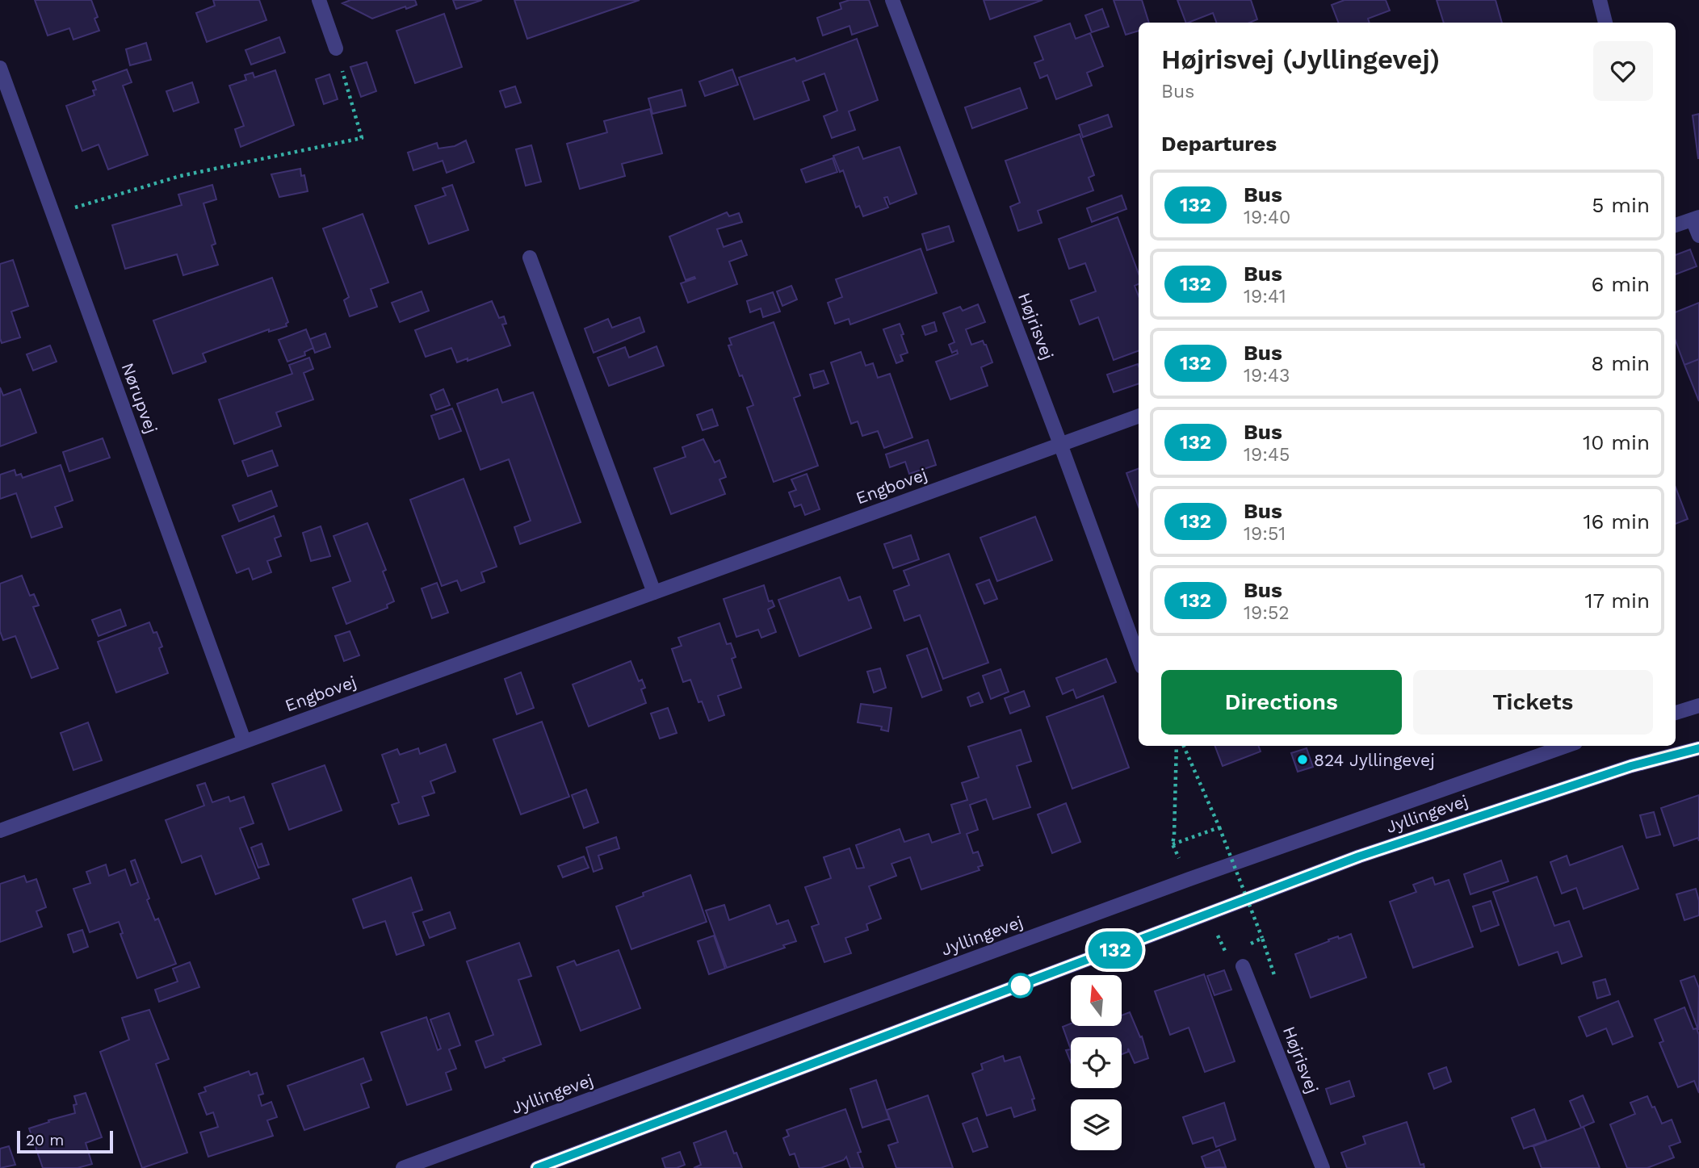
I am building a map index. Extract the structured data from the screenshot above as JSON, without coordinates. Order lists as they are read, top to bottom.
{
  "streets": {
    "street": [
      "Højrisvej",
      "Nørupvej",
      "Engbovej",
      "Jyllingevej"
    ]
  },
  "crossings": [
    ["Højrisvej", "Engbovej"],
    ["Nørupvej", "Engbovej"]
  ],
  "places": ["824 Jyllingevej"],
  "lines": ["bus line 132"],
  "scale_bar": "20 m",
  "north": "top",
  "page": {
    "on_map": "132",
    "heading": [
      ["Højrisvej (Jyllingevej)", "Bus"],
      "Departures"
    ],
    "list": [
      {
        "mark": "132",
        "name": "Bus",
        "note": "19:40",
        "value": "5 min"
      },
      {
        "mark": "132",
        "name": "Bus",
        "note": "19:41",
        "value": "6 min"
      },
      {
        "mark": "132",
        "name": "Bus",
        "note": "19:43",
        "value": "8 min"
      },
      {
        "mark": "132",
        "name": "Bus",
        "note": "19:45",
        "value": "10 min"
      },
      {
        "mark": "132",
        "name": "Bus",
        "note": "19:51",
        "value": "16 min"
      },
      {
        "mark": "132",
        "name": "Bus",
        "note": "19:52",
        "value": "17 min"
      }
    ],
    "buttons": ["Directions", "Tickets"],
    "scale": "20 m"
  }
}
